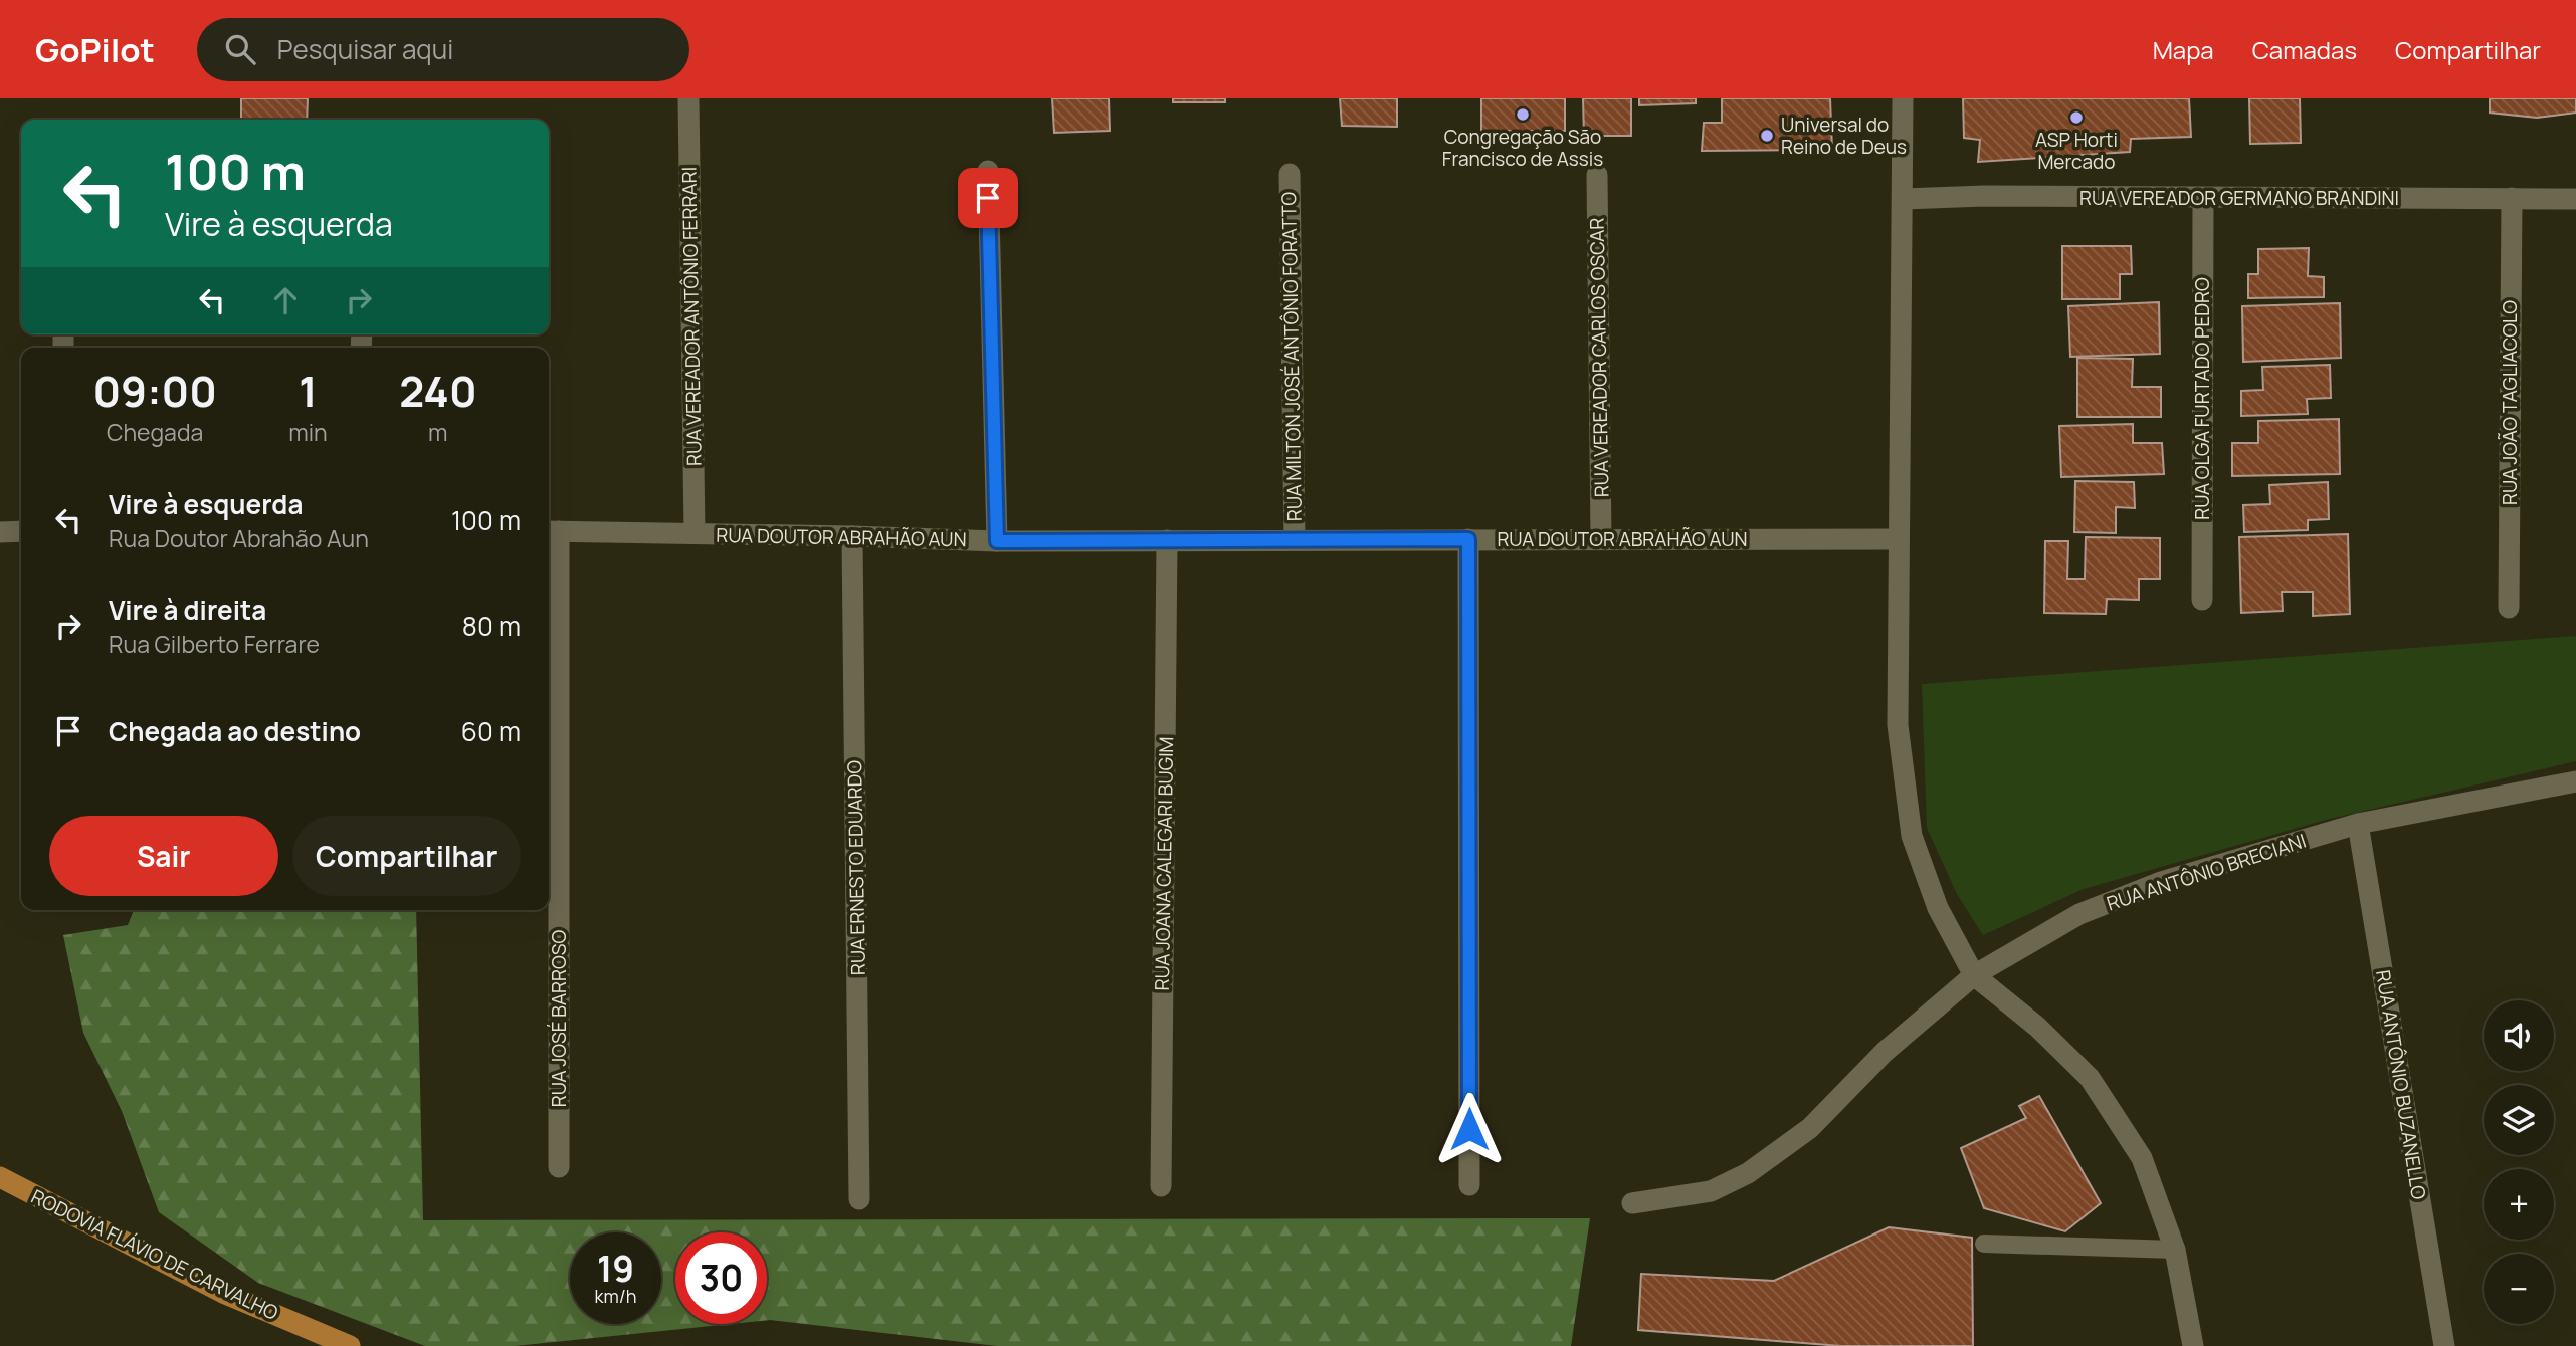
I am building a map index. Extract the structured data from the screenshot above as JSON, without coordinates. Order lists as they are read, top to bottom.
{
  "streets": {
    "main road": ["RODOVIA FLÁVIO DE CARVALHO"],
    "street": [
      "RUA VEREADOR GERMANO BRANDINI",
      "RUA VEREADOR ANTÔNIO FERRARI",
      "RUA MILTON JOSÉ ANTÔNIO FORATTO",
      "RUA VEREADOR CARLOS OSCAR",
      "RUA OLGA FURTADO PEDRO",
      "RUA JOÃO TAGLIACOLO",
      "RUA DOUTOR ABRAHÃO AUN",
      "RUA JOANA CALEGARI BUGIM",
      "RUA ERNESTO EDUARDO",
      "RUA ANTÔNIO BRECIANI",
      "RUA JOSÉ BARROSO",
      "RUA ANTÔNIO BUZANELLO"
    ]
  },
  "crossings": [
    ["RUA VEREADOR GERMANO BRANDINI", "RUA OLGA FURTADO PEDRO"],
    ["RUA VEREADOR GERMANO BRANDINI", "RUA JOÃO TAGLIACOLO"],
    ["RUA VEREADOR ANTÔNIO FERRARI", "RUA DOUTOR ABRAHÃO AUN"],
    ["RUA MILTON JOSÉ ANTÔNIO FORATTO", "RUA DOUTOR ABRAHÃO AUN"],
    ["RUA VEREADOR CARLOS OSCAR", "RUA DOUTOR ABRAHÃO AUN"],
    ["RUA DOUTOR ABRAHÃO AUN", "RUA JOANA CALEGARI BUGIM"],
    ["RUA DOUTOR ABRAHÃO AUN", "RUA ERNESTO EDUARDO"],
    ["RUA DOUTOR ABRAHÃO AUN", "RUA JOSÉ BARROSO"],
    ["RUA ANTÔNIO BRECIANI", "RUA ANTÔNIO BUZANELLO"]
  ],
  "places": ["Congregação São Francisco de Assis", "ASP Horti Mercado", "Universal do Reino de Deus"],
  "page": {
    "header": "GoPilot",
    "search": "Pesquisar aqui",
    "nav": ["Mapa", "Camadas", "Compartilhar"],
    "turn": ["100 m", "Vire à esquerda"],
    "eta": [
      "09:00",
      "Chegada",
      "1",
      "min",
      "240",
      "m"
    ],
    "list": [
      {
        "name": "Vire à esquerda",
        "note": "Rua Doutor Abrahão Aun",
        "value": "100 m"
      },
      {
        "name": "Vire à direita",
        "note": "Rua Gilberto Ferrare",
        "value": "80 m"
      },
      {
        "name": "Chegada ao destino",
        "value": "60 m"
      }
    ],
    "buttons": ["Sair", "Compartilhar"],
    "map_buttons": ["+", "−"],
    "speed": "19 km/h",
    "limit": "30"
  }
}
